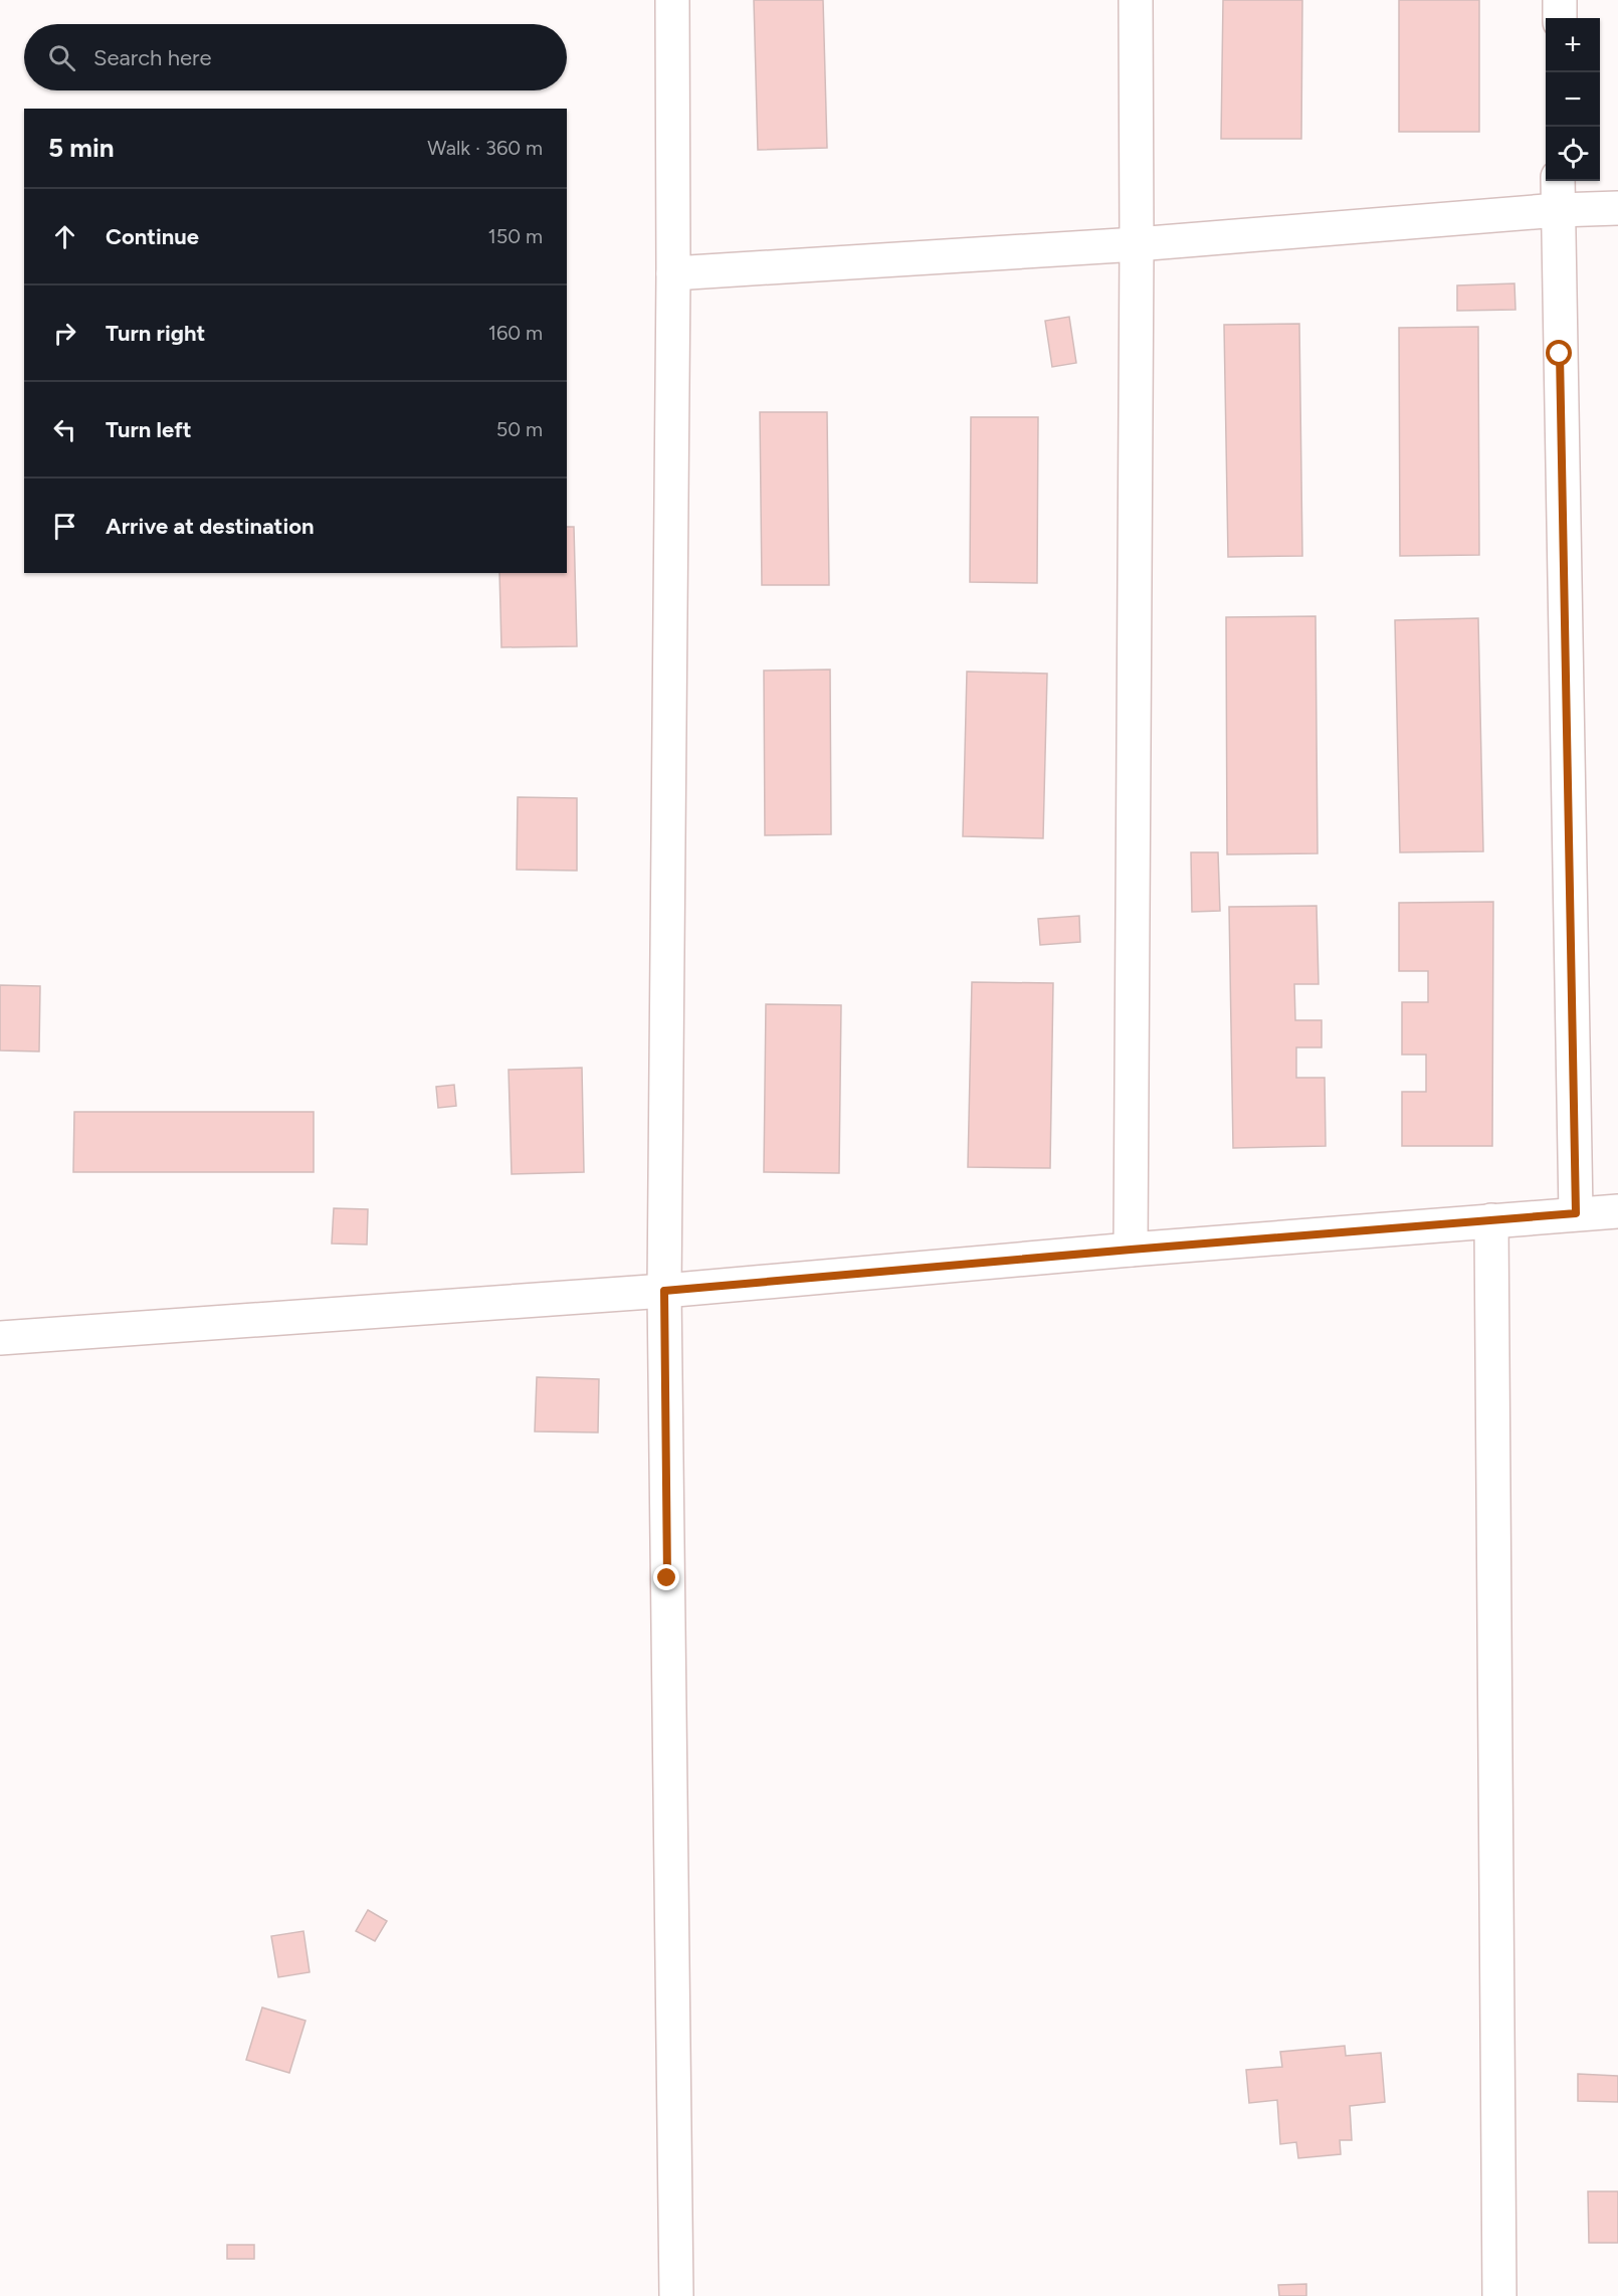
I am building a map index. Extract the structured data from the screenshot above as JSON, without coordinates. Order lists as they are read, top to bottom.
{
  "page": {
    "map_buttons": ["+", "−"],
    "search": "Search here",
    "heading": ["5 min", "Walk · 360 m"],
    "list": [
      ["Continue", "150 m"],
      ["Turn right", "160 m"],
      ["Turn left", "50 m"],
      "Arrive at destination"
    ]
  }
}
